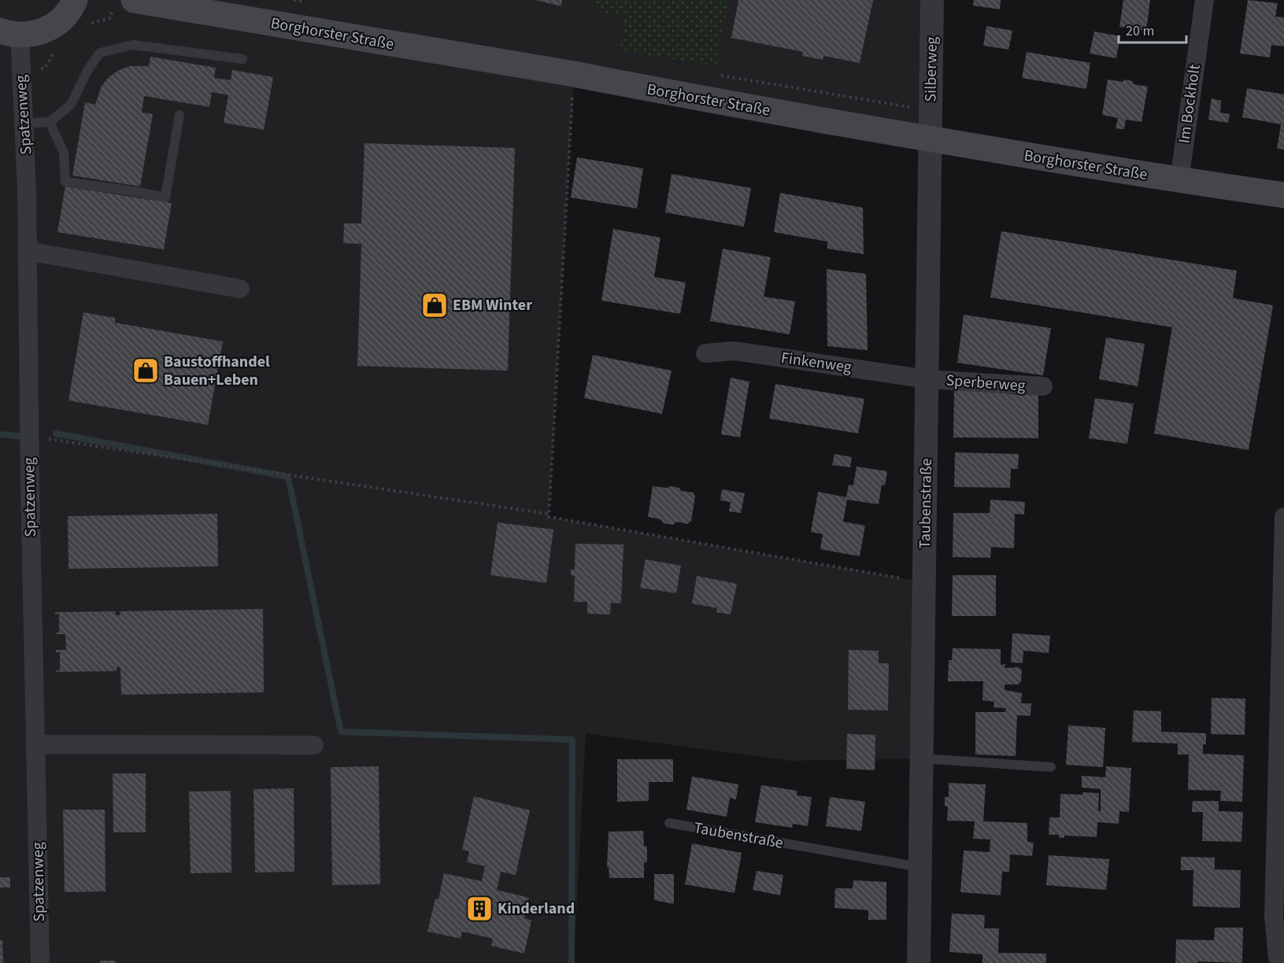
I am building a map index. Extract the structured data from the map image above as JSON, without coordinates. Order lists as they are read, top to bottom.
{
  "streets": {
    "main road": ["Borghorster Straße"],
    "street": [
      "Silberweg",
      "Im Bockholt",
      "Spatzenweg",
      "Finkenweg",
      "Sperberweg",
      "Taubenstraße"
    ]
  },
  "crossings": [
    ["Borghorster Straße", "Silberweg"],
    ["Borghorster Straße", "Im Bockholt"],
    ["Borghorster Straße", "Taubenstraße"],
    ["Silberweg", "Taubenstraße"],
    ["Finkenweg", "Sperberweg"],
    ["Finkenweg", "Taubenstraße"],
    ["Sperberweg", "Taubenstraße"]
  ],
  "places": {
    "shop": ["EBM Winter", "Baustoffhandel Bauen+Leben"],
    "building": ["Kinderland"]
  },
  "scale_bar": "20 m"
}
